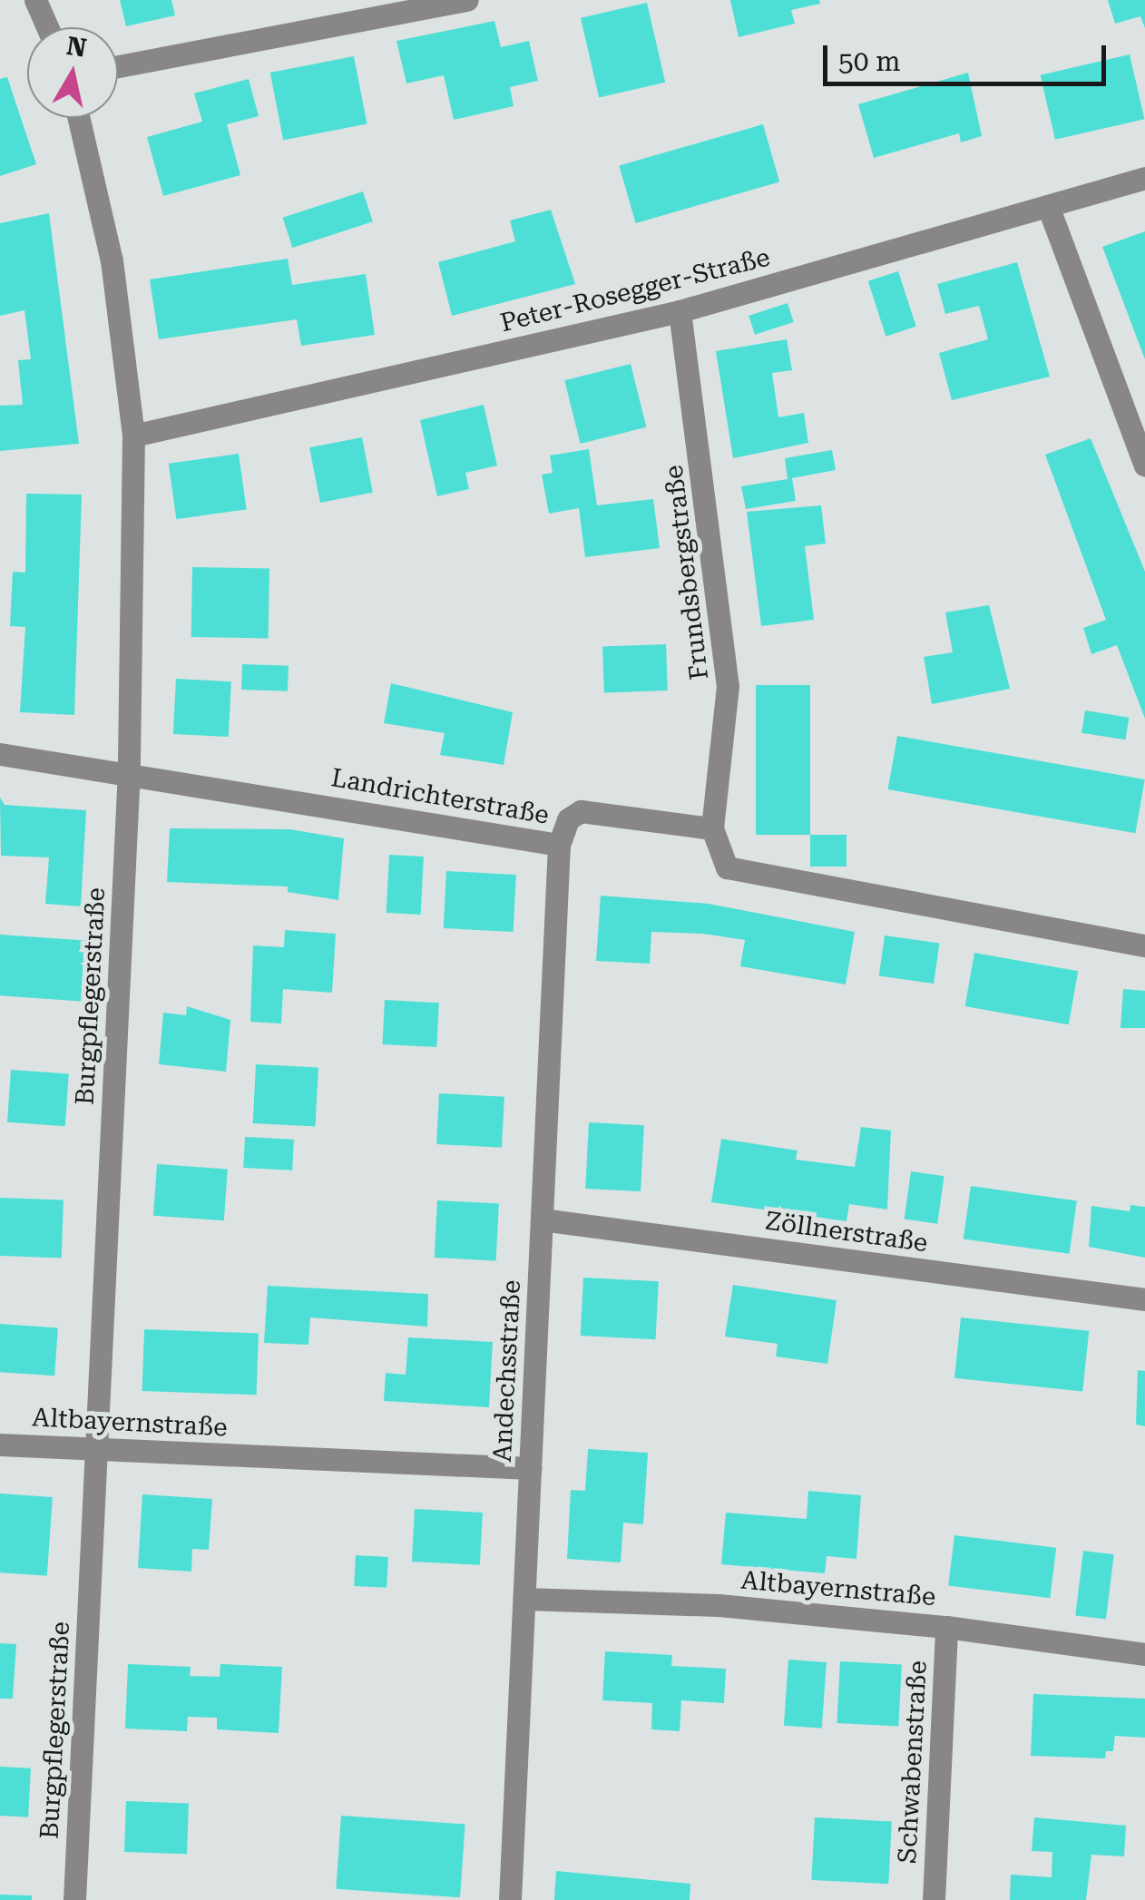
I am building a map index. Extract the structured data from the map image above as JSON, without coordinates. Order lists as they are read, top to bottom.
{
  "streets": {
    "street": [
      "Peter-Rosegger-Straße",
      "Frundsbergstraße",
      "Landrichterstraße",
      "Burgpflegerstraße",
      "Zöllnerstraße",
      "Andechsstraße",
      "Altbayernstraße",
      "Schwabenstraße"
    ]
  },
  "crossings": [
    ["Peter-Rosegger-Straße", "Frundsbergstraße"],
    ["Peter-Rosegger-Straße", "Burgpflegerstraße"],
    ["Frundsbergstraße", "Landrichterstraße"],
    ["Landrichterstraße", "Burgpflegerstraße"],
    ["Landrichterstraße", "Andechsstraße"],
    ["Burgpflegerstraße", "Altbayernstraße"],
    ["Zöllnerstraße", "Andechsstraße"],
    ["Andechsstraße", "Altbayernstraße"],
    ["Altbayernstraße", "Schwabenstraße"]
  ],
  "scale_bar": "50 m",
  "north": "top"
}
